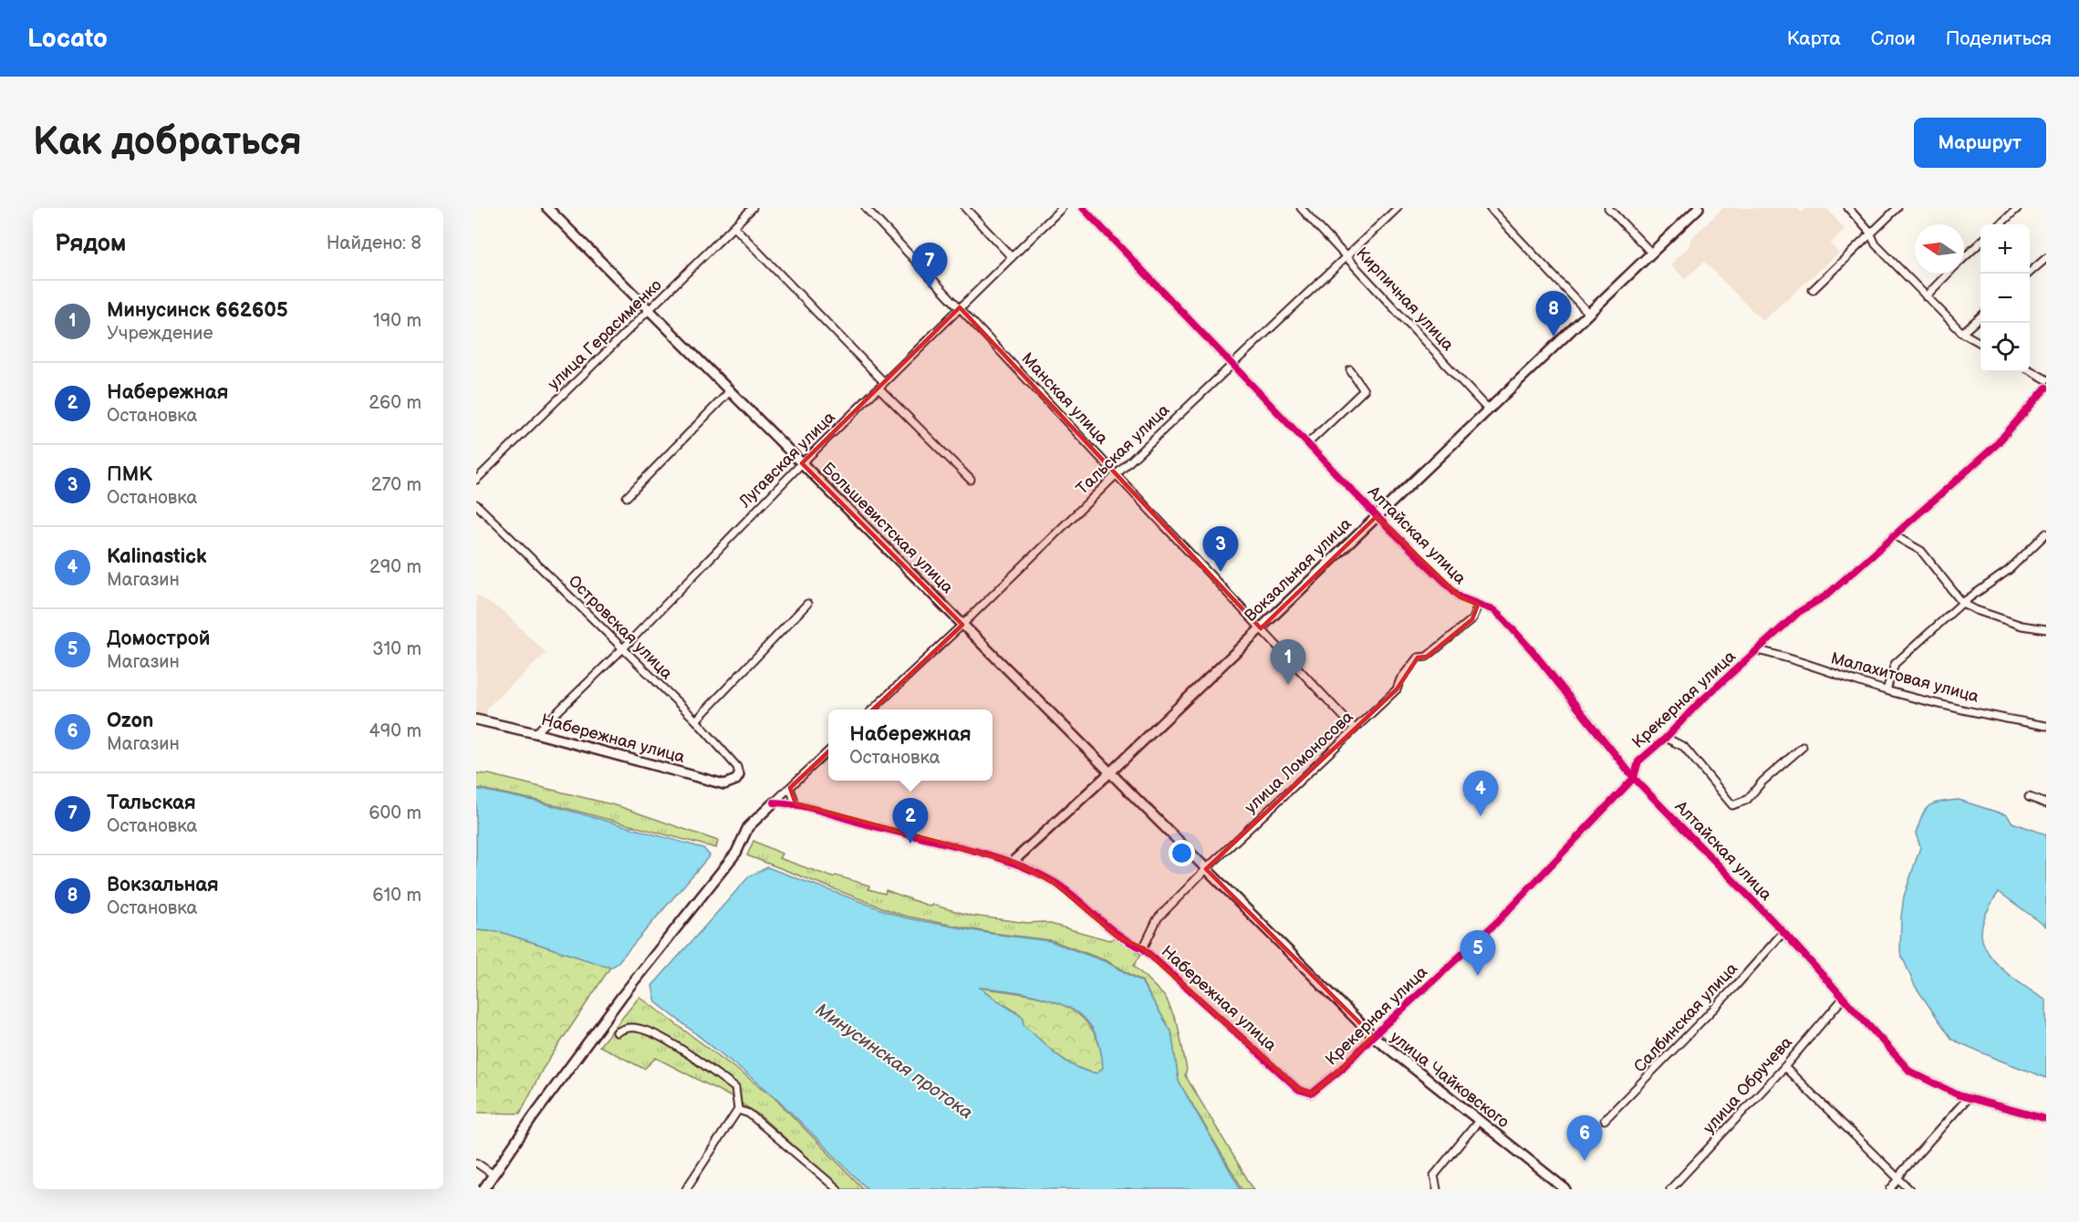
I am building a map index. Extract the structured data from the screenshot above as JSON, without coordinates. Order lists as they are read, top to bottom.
{
  "streets": {
    "street": [
      "Кирпичная улица",
      "улица Герасименко",
      "Манская улица",
      "Тальская улица",
      "Лугавская улица",
      "Большевистская улица",
      "Алтайская улица",
      "Вокзальная улица",
      "Островская улица",
      "Малахитовая улица",
      "Крекерная улица",
      "Набережная улица",
      "улица Ломоносова",
      "Салбинская улица",
      "улица Чайковского",
      "улица Обручева"
    ]
  },
  "crossings": [
    ["Кирпичная улица", "Тальская улица"],
    ["Кирпичная улица", "Вокзальная улица"],
    ["улица Герасименко", "Большевистская улица"],
    ["Манская улица", "Тальская улица"],
    ["Манская улица", "Лугавская улица"],
    ["Манская улица", "Вокзальная улица"],
    ["Манская улица", "улица Ломоносова"],
    ["Тальская улица", "Большевистская улица"],
    ["Тальская улица", "Алтайская улица"],
    ["Лугавская улица", "Большевистская улица"],
    ["Лугавская улица", "Островская улица"],
    ["Лугавская улица", "Набережная улица"],
    ["Большевистская улица", "Вокзальная улица"],
    ["Большевистская улица", "улица Ломоносова"],
    ["Большевистская улица", "улица Чайковского"],
    ["Алтайская улица", "Вокзальная улица"],
    ["Алтайская улица", "Крекерная улица"],
    ["Алтайская улица", "улица Ломоносова"],
    ["Алтайская улица", "Салбинская улица"],
    ["Алтайская улица", "улица Обручева"],
    ["Вокзальная улица", "Набережная улица"],
    ["Островская улица", "Набережная улица"],
    ["Малахитовая улица", "Крекерная улица"],
    ["Крекерная улица", "Набережная улица"],
    ["Крекерная улица", "улица Чайковского"],
    ["Набережная улица", "улица Ломоносова"],
    ["улица Ломоносова", "улица Чайковского"]
  ],
  "water": ["Минусинская протока"],
  "north": "left",
  "page": {
    "header": "Locato",
    "nav": ["Карта", "Слои", "Поделиться"],
    "buttons": "Маршрут",
    "title": "Как добраться",
    "heading": ["Рядом", "Найдено: 8"],
    "map_buttons": ["+", "−"],
    "pins": [
      "7",
      "8",
      "3",
      "1",
      "4",
      "2",
      "5",
      "6"
    ],
    "list": [
      {
        "mark": "1",
        "name": "Минусинск 662605",
        "note": "Учреждение",
        "value": "190 m"
      },
      {
        "mark": "2",
        "name": "Набережная",
        "note": "Остановка",
        "value": "260 m"
      },
      {
        "mark": "3",
        "name": "ПМК",
        "note": "Остановка",
        "value": "270 m"
      },
      {
        "mark": "4",
        "name": "Kalinastick",
        "note": "Магазин",
        "value": "290 m"
      },
      {
        "mark": "5",
        "name": "Домострой",
        "note": "Магазин",
        "value": "310 m"
      },
      {
        "mark": "6",
        "name": "Ozon",
        "note": "Магазин",
        "value": "490 m"
      },
      {
        "mark": "7",
        "name": "Тальская",
        "note": "Остановка",
        "value": "600 m"
      },
      {
        "mark": "8",
        "name": "Вокзальная",
        "note": "Остановка",
        "value": "610 m"
      }
    ],
    "popup": ["Набережная", "Остановка"]
  }
}
